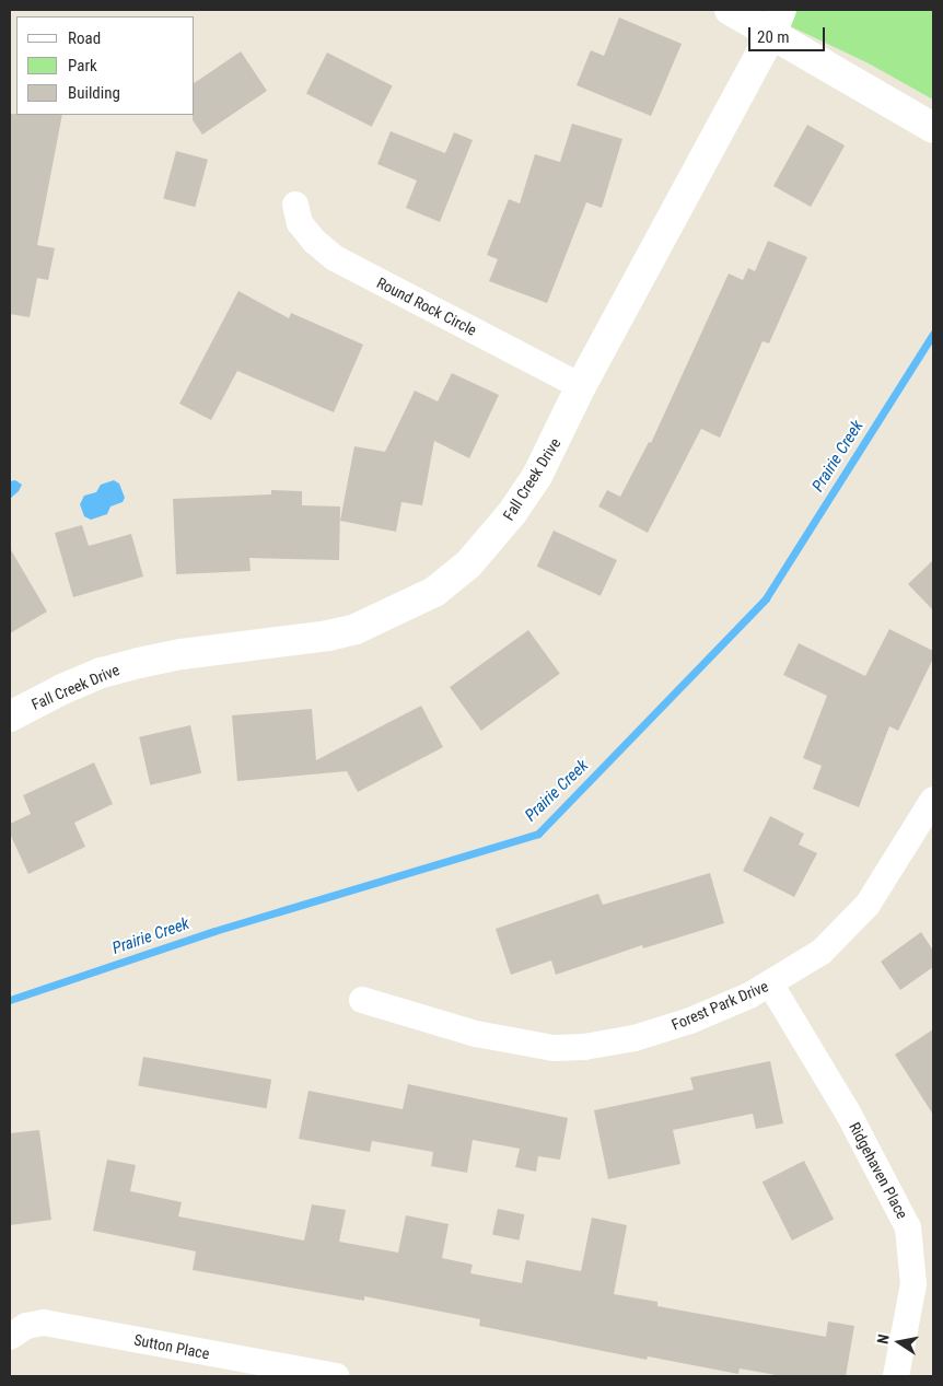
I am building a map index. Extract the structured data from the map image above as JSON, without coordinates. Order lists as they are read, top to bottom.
{
  "streets": {
    "street": [
      "Round Rock Circle",
      "Fall Creek Drive",
      "Forest Park Drive",
      "Ridgehaven Place",
      "Sutton Place"
    ]
  },
  "crossings": [
    ["Round Rock Circle", "Fall Creek Drive"],
    ["Forest Park Drive", "Ridgehaven Place"]
  ],
  "water": ["Prairie Creek"],
  "legend": ["Road", "Park", "Building"],
  "scale_bar": "20 m",
  "north": "left"
}
